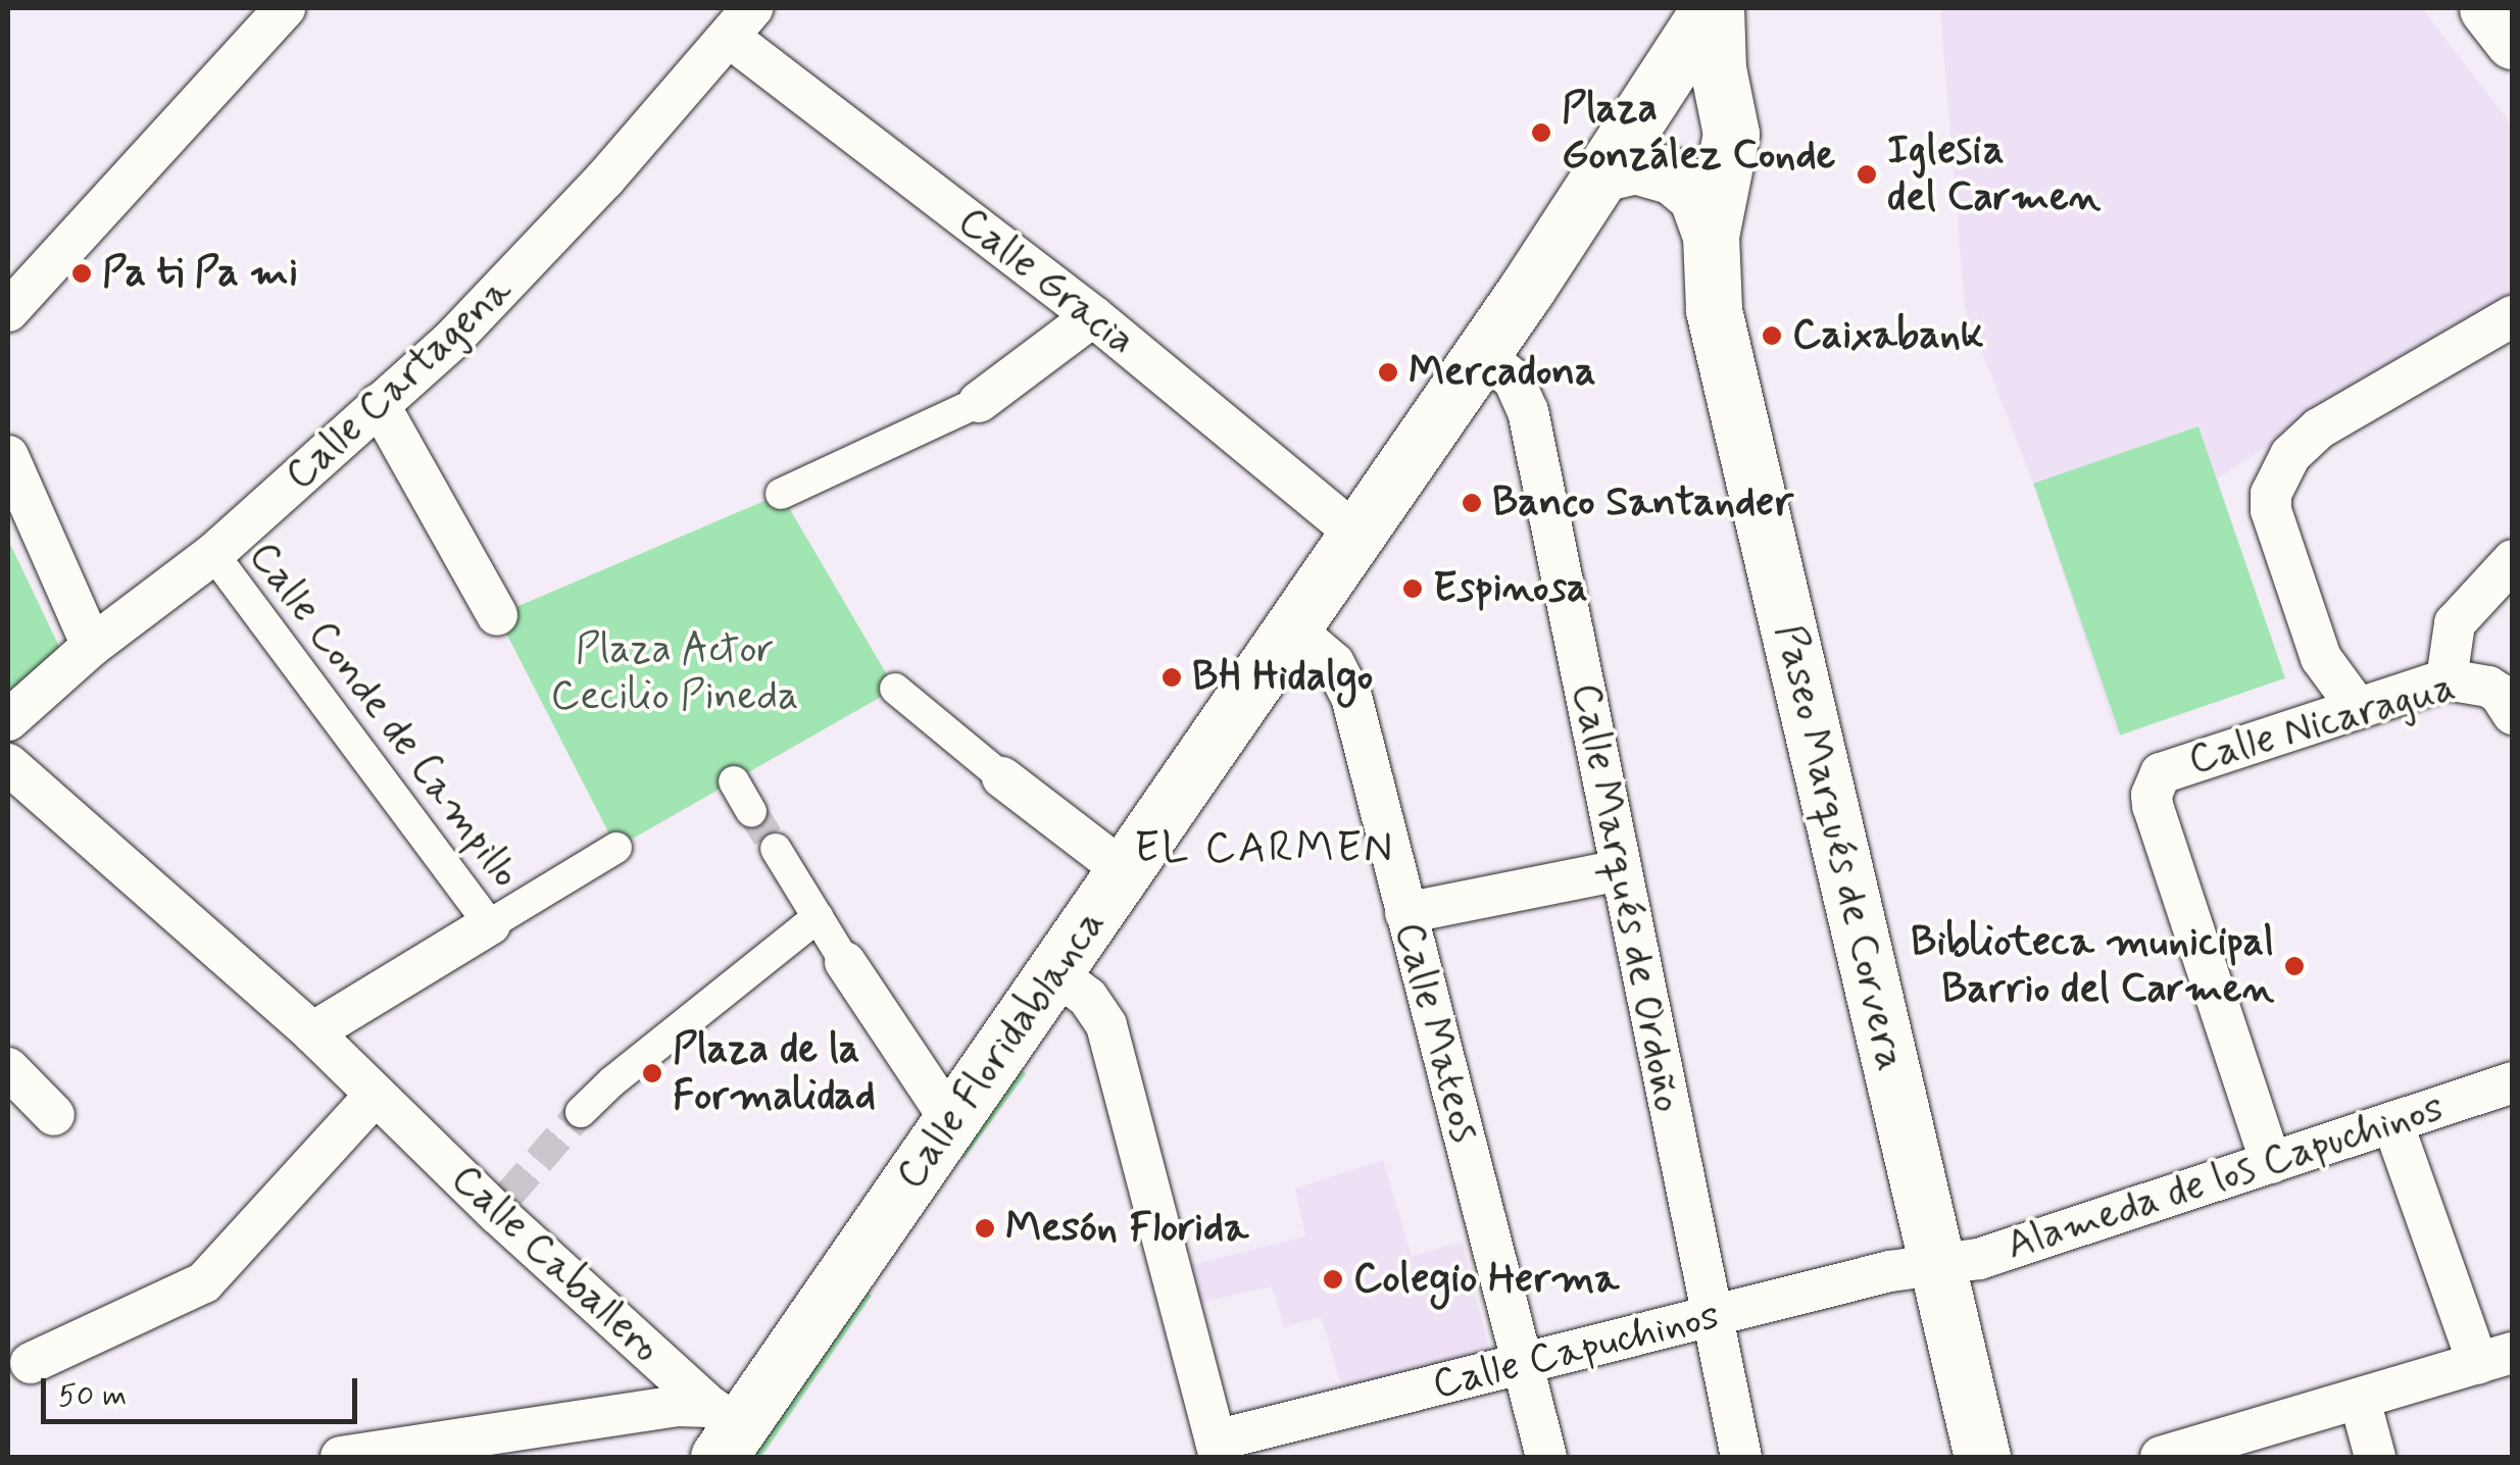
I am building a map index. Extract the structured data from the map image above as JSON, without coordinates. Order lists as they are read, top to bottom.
{
  "streets": {
    "main road": ["Paseo Marqués de Corvera", "Calle Floridablanca"],
    "street": [
      "Calle Gracia",
      "Calle Cartagena",
      "Calle Conde de Campillo",
      "Calle Nicaragua",
      "Calle Marqués de Ordoño",
      "Calle Mateos",
      "Alameda de los Capuchinos",
      "Calle Caballero",
      "Calle Capuchinos"
    ]
  },
  "crossings": [
    ["Calle Gracia", "Calle Cartagena"],
    ["Calle Gracia", "Calle Floridablanca"],
    ["Calle Cartagena", "Calle Conde de Campillo"],
    ["Calle Nicaragua", "Alameda de los Capuchinos"],
    ["Paseo Marqués de Corvera", "Alameda de los Capuchinos"],
    ["Paseo Marqués de Corvera", "Calle Capuchinos"],
    ["Calle Marqués de Ordoño", "Calle Floridablanca"],
    ["Calle Marqués de Ordoño", "Calle Capuchinos"],
    ["Calle Mateos", "Calle Floridablanca"],
    ["Calle Mateos", "Calle Capuchinos"],
    ["Calle Floridablanca", "Calle Caballero"],
    ["Alameda de los Capuchinos", "Calle Capuchinos"]
  ],
  "districts": ["EL CARMEN"],
  "parks": ["Plaza Actor Cecilio Pineda"],
  "places": [
    "Plaza González Conde",
    "Iglesia del Carmen",
    "Pa ti Pa mi",
    "Caixabank",
    "Mercadona",
    "Banco Santander",
    "Espinosa",
    "BH Hidalgo",
    "Biblioteca municipal Barrio del Carmen",
    "Plaza de la Formalidad",
    "Mesón Florida",
    "Colegio Herma"
  ],
  "scale_bar": "50 m"
}
